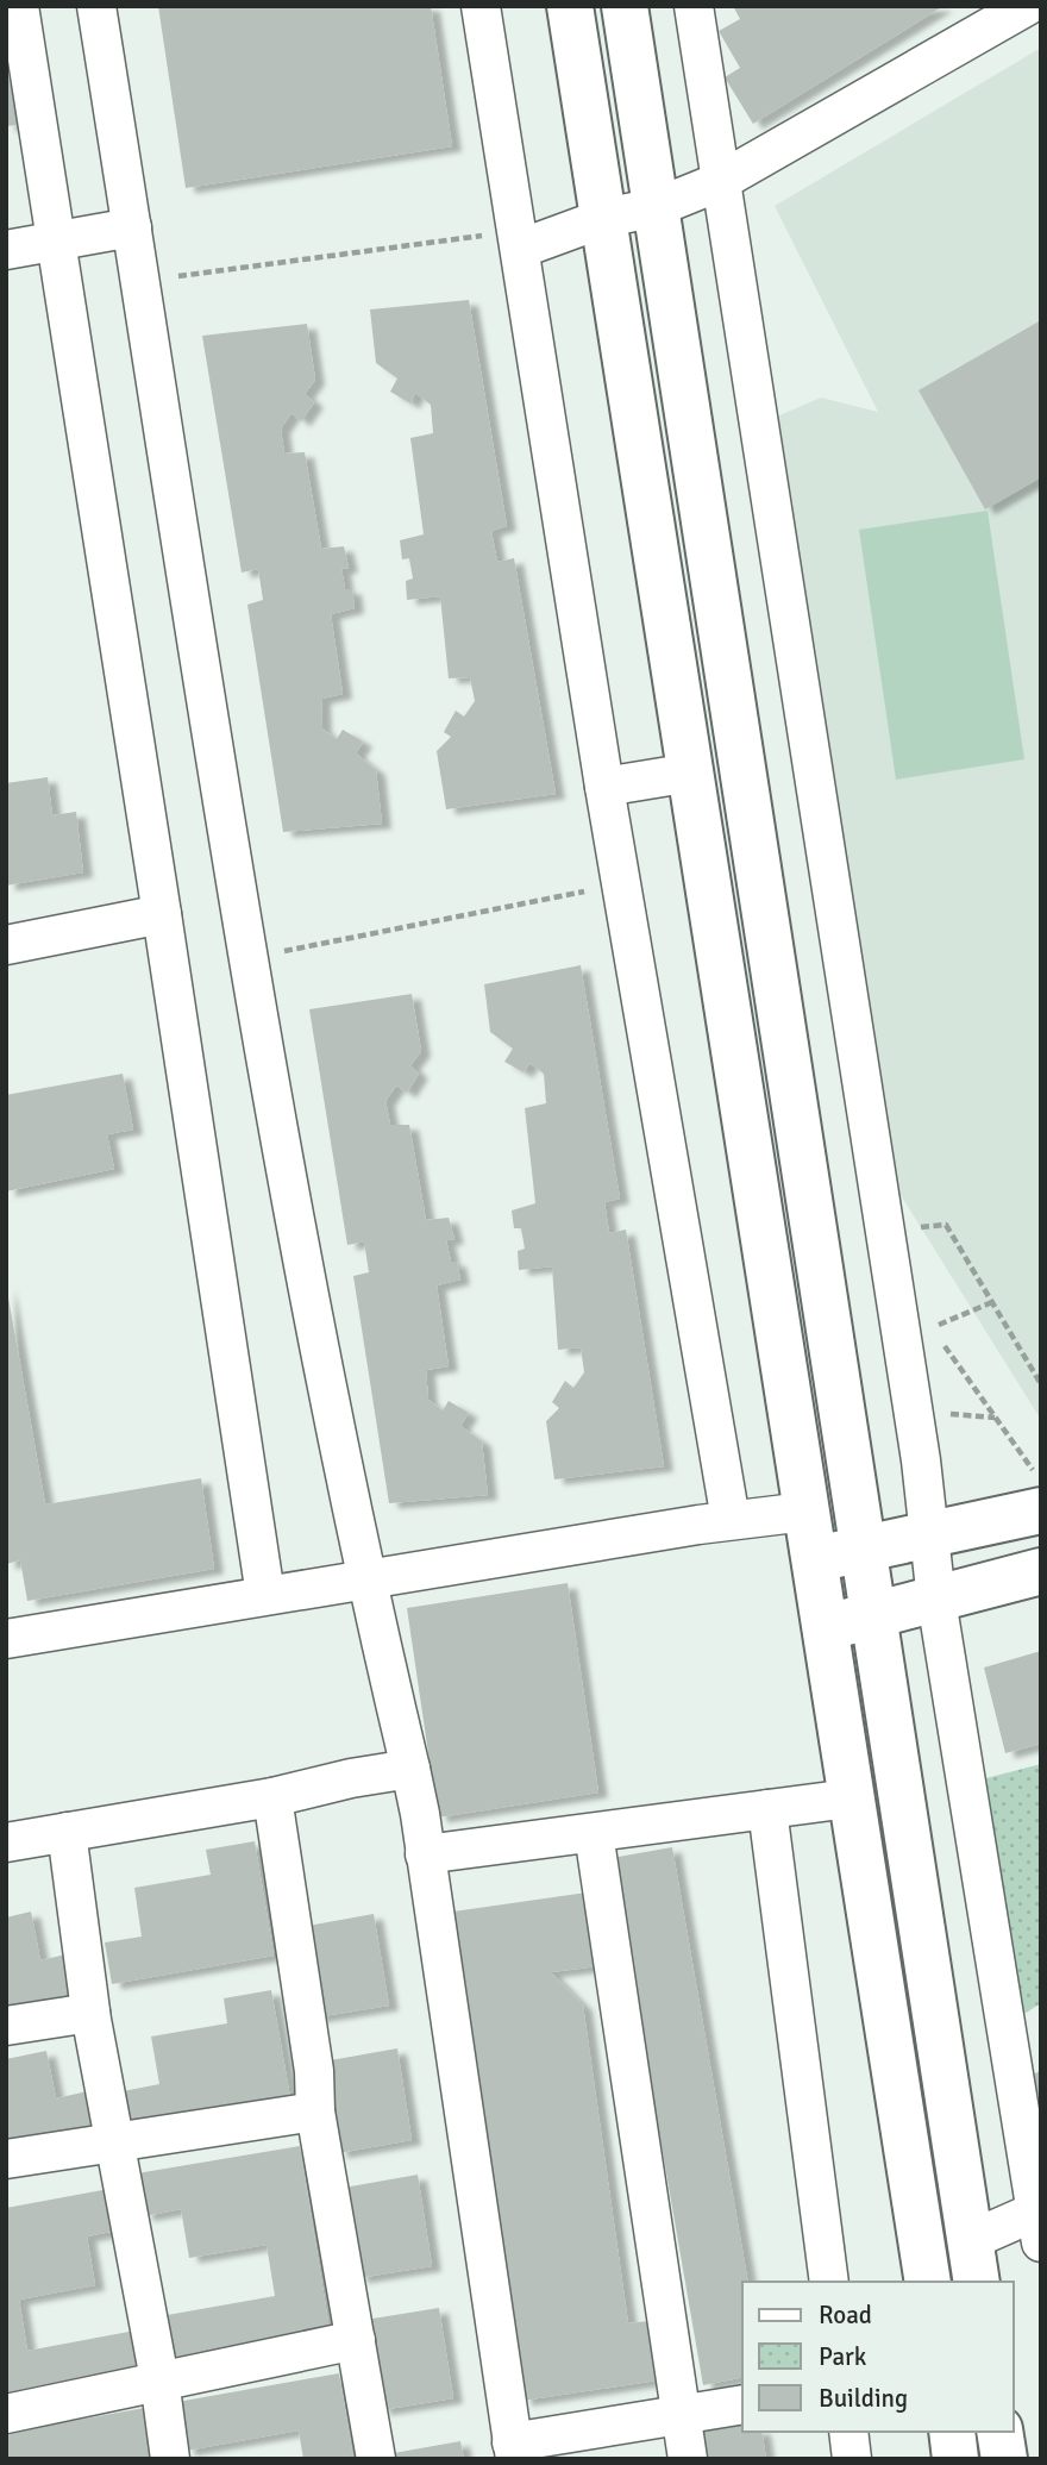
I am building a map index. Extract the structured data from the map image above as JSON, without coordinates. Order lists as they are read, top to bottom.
{
  "legend": ["Road", "Park", "Building"]
}
